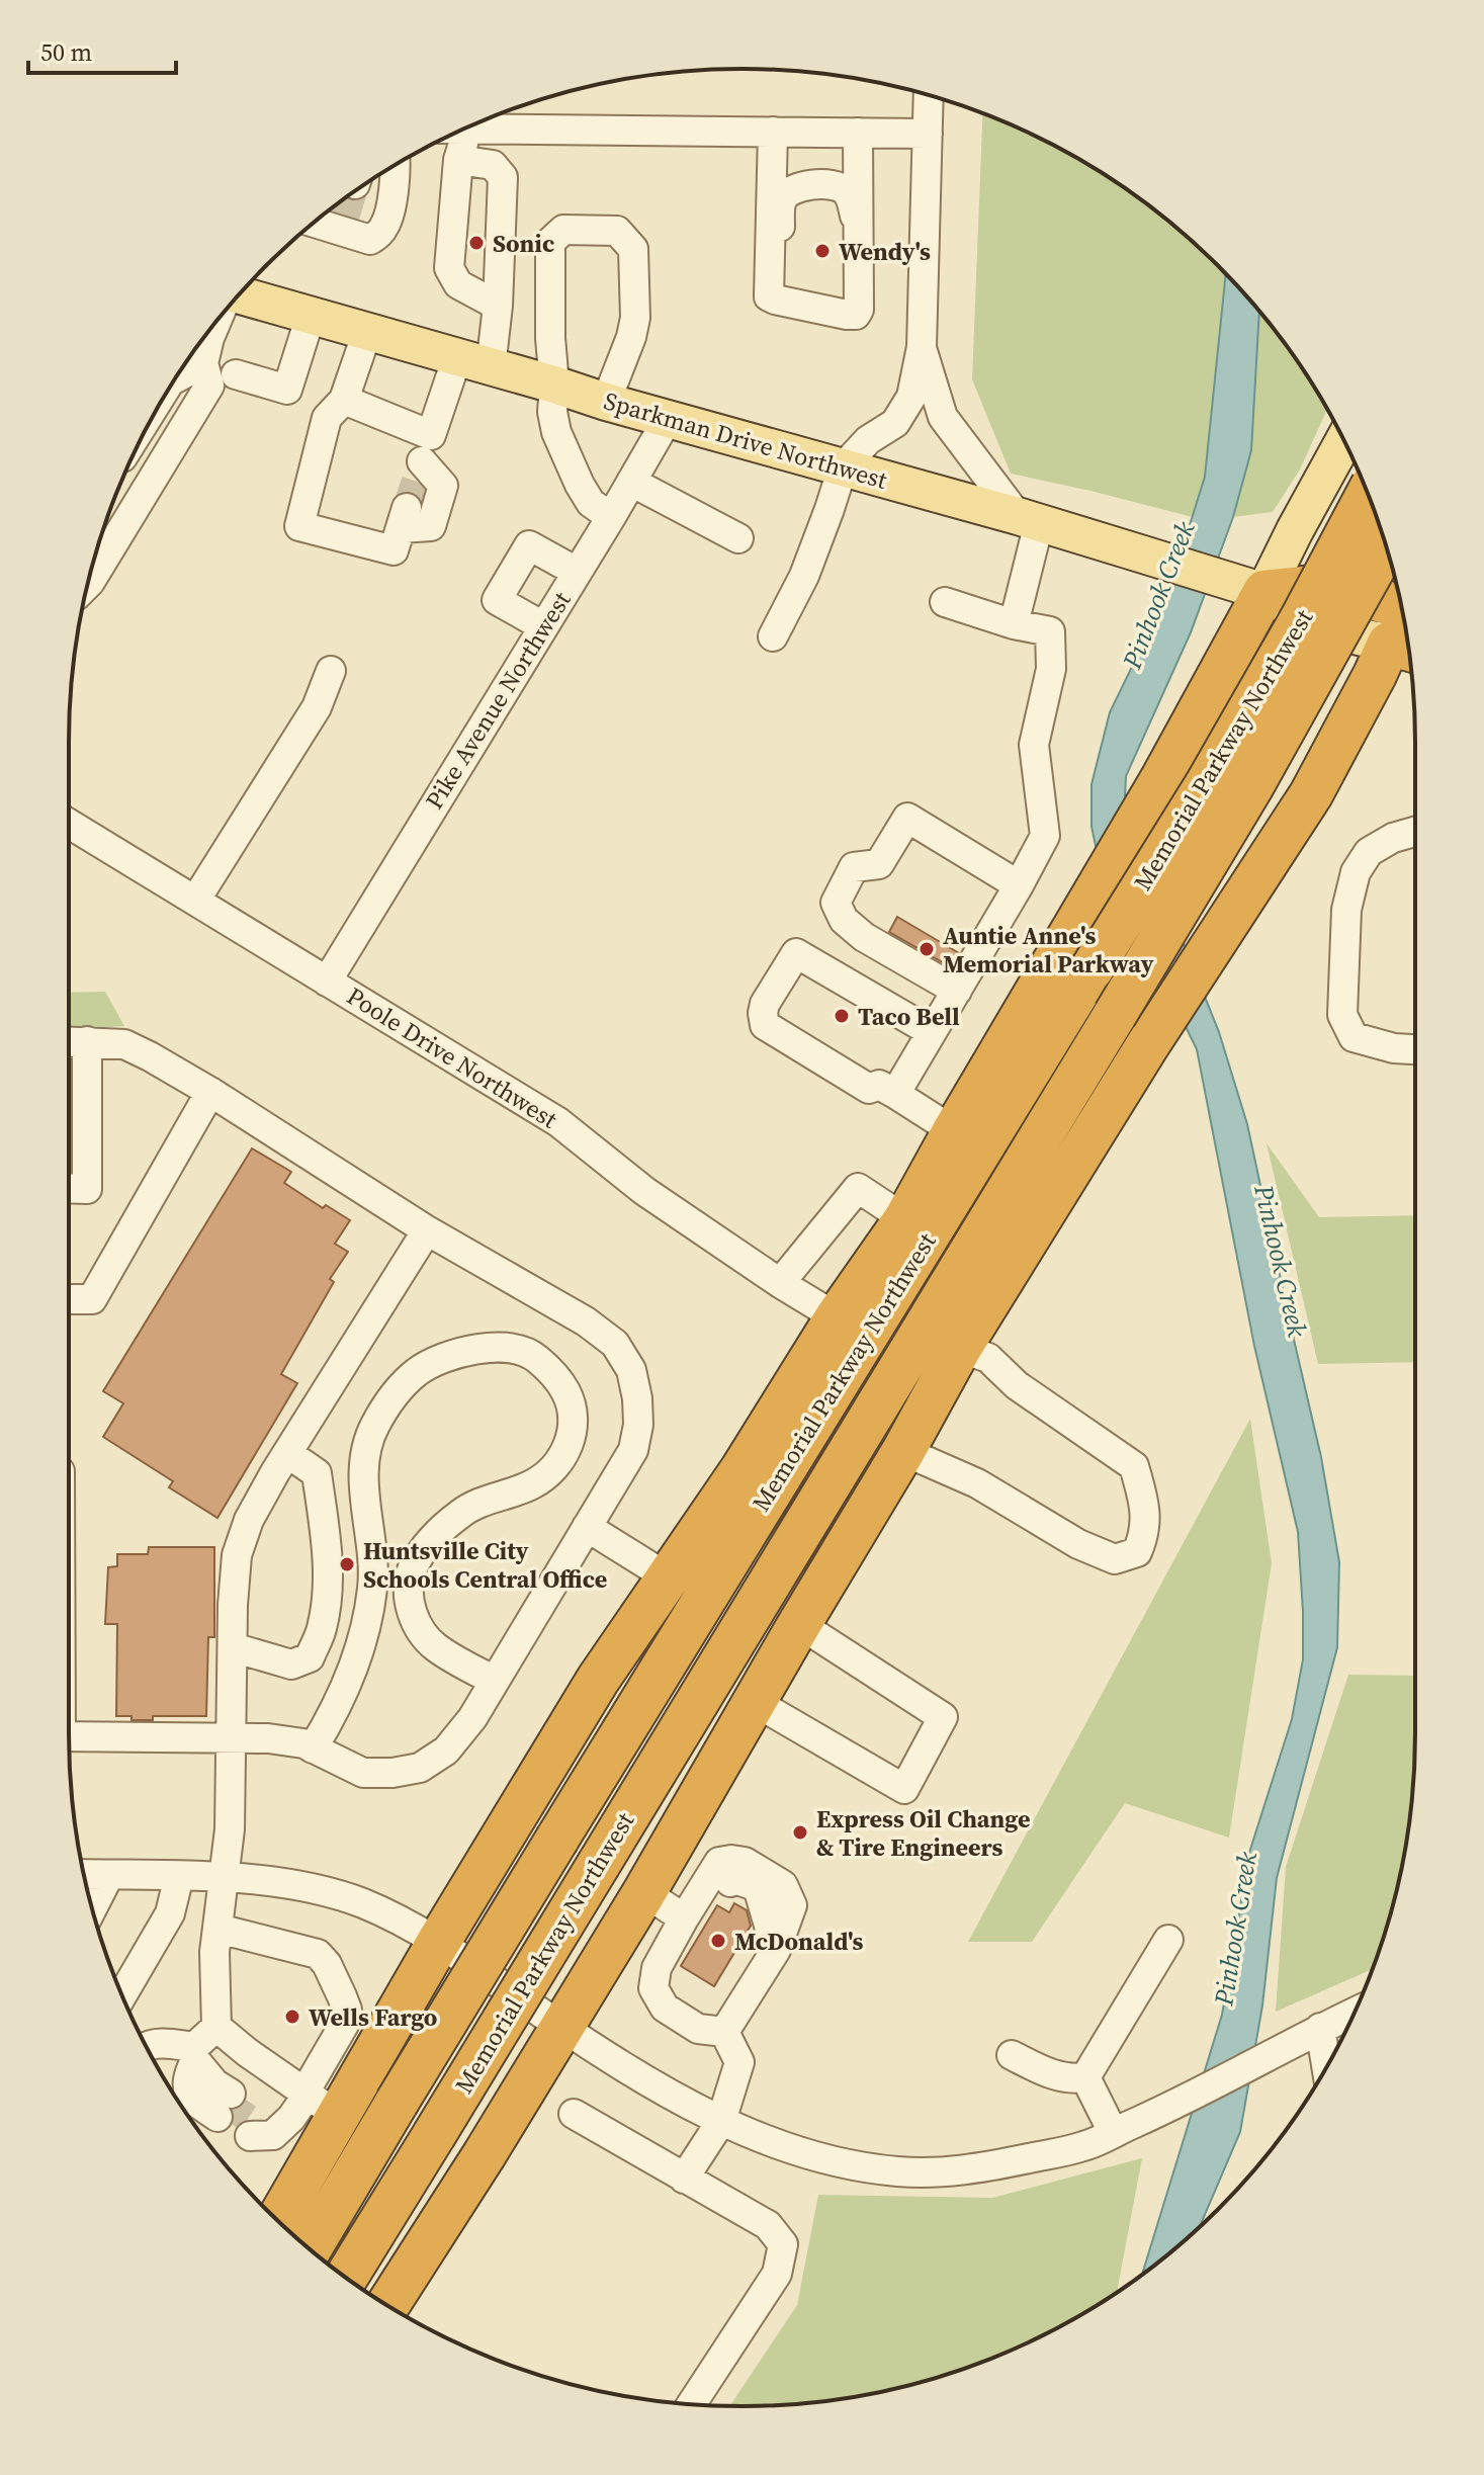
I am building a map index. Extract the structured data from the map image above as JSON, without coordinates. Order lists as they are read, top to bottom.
{
  "streets": {
    "highway": ["Sparkman Drive Northwest", "Memorial Parkway Northwest"],
    "street": ["Pike Avenue Northwest", "Poole Drive Northwest"]
  },
  "crossings": [
    ["Sparkman Drive Northwest", "Pike Avenue Northwest"],
    ["Sparkman Drive Northwest", "Memorial Parkway Northwest"],
    ["Pike Avenue Northwest", "Poole Drive Northwest"]
  ],
  "water": ["Pinhook Creek"],
  "places": [
    "Sonic",
    "Wendy's",
    "Auntie Anne's Memorial Parkway",
    "Taco Bell",
    "Huntsville City Schools Central Office",
    "Express Oil Change & Tire Engineers",
    "McDonald's",
    "Wells Fargo"
  ],
  "scale_bar": "50 m"
}
